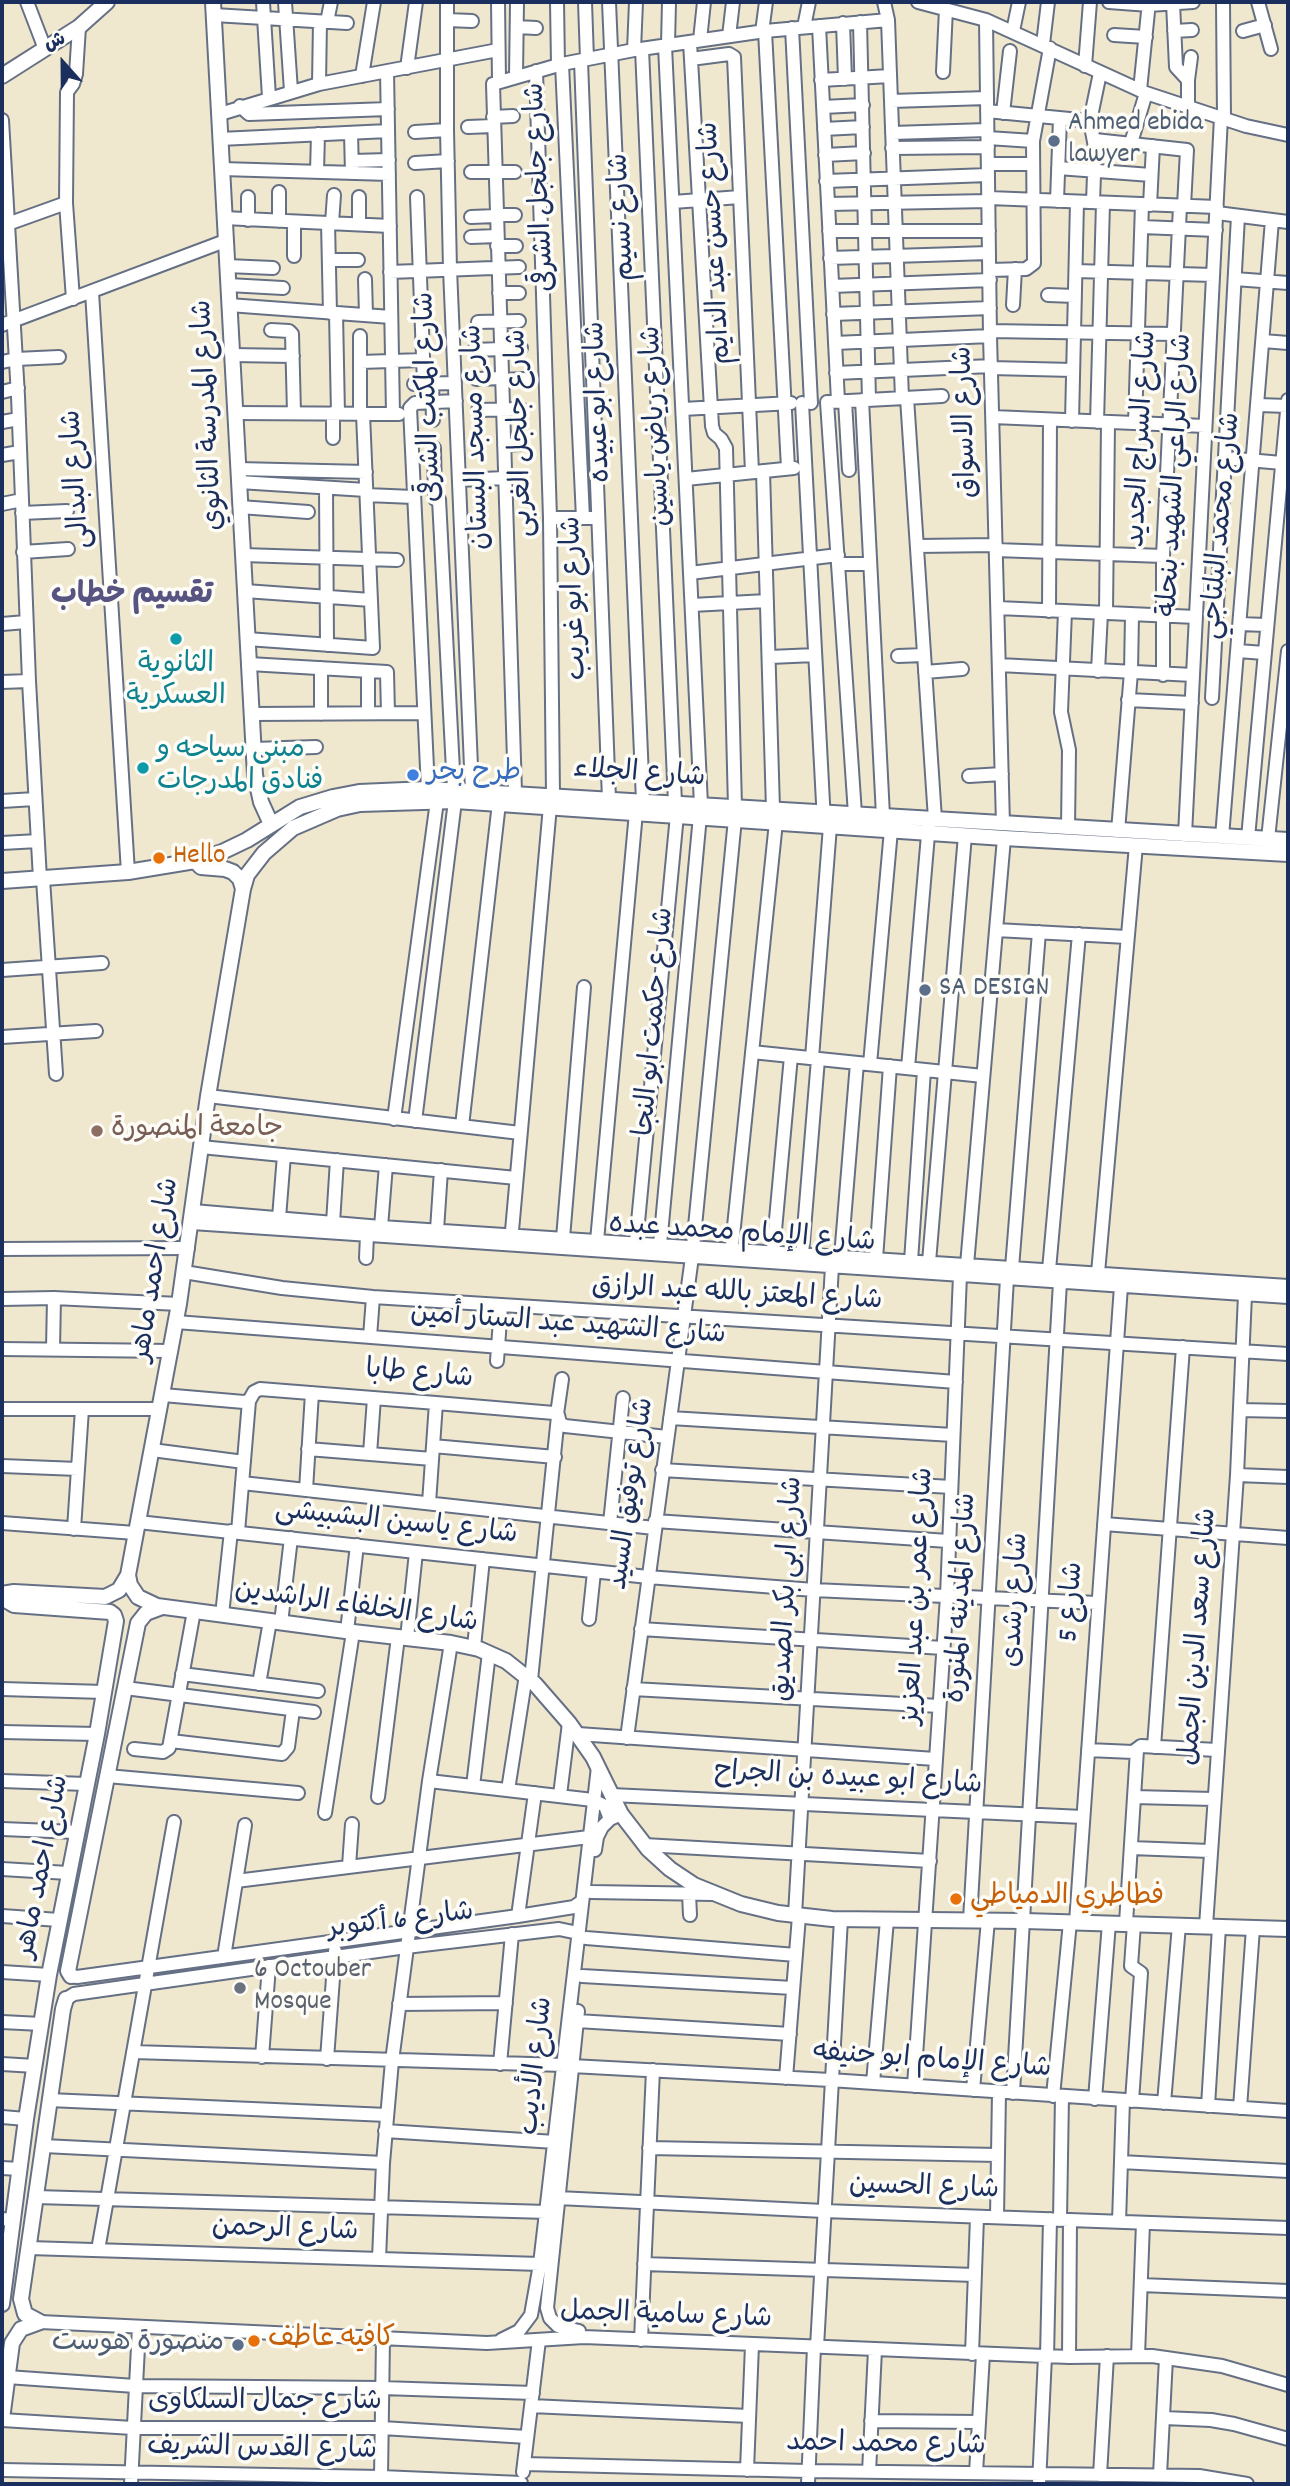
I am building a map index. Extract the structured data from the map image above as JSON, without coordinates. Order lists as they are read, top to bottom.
{
  "streets": {
    "main road": [
      "شارع المدرسة الثانوي",
      "شارع الجلاء",
      "شارع احمد ماهر",
      "شارع الخلفاء الراشدين"
    ],
    "street": [
      "شارع جلجل الشرقى",
      "شارع نسيم",
      "شارع حسن عبد الدايم",
      "شارع المكتب الشرقى",
      "شارع ابو عبيده",
      "شارع الاسواق",
      "شارع رياض ياسين",
      "شارع جلجل الغربى",
      "شارع مسجد البستان",
      "شارع السراج الجديد",
      "شارع الراعي الشهيد بنحلة",
      "شارع البدالى",
      "شارع محمد البلتاجي",
      "شارع ابو غريب",
      "شارع حكمت ابو النجا",
      "شارع الإمام محمد عبده",
      "شارع المعتز بالله عبد الرازق",
      "شارع الشهيد عبد الستار أمين",
      "شارع طابا",
      "شارع توفيق السيد",
      "شارع ياسين البشبيشى",
      "شارع ابى بكر الصديق",
      "شارع عمر بن عبد العزيز",
      "شارع المدينه المنورة",
      "شارع رشدى",
      "شارع 5",
      "شارع سعد الدين الجمل",
      "شارع ابو عبيده بن الجراح",
      "شارع 6 أكتوبر",
      "شارع الإمام ابو حنيفه",
      "شارع الأديب",
      "شارع الحسين",
      "شارع الرحمن",
      "شارع سامية الجمل",
      "شارع جمال السلكاوى",
      "شارع محمد احمد",
      "شارع القدس الشريف"
    ]
  },
  "crossings": [
    ["شارع نسيم", "شارع الجلاء"],
    ["شارع نسيم", "شارع الإمام محمد عبده"],
    ["شارع حسن عبد الدايم", "شارع الجلاء"],
    ["شارع حسن عبد الدايم", "شارع الإمام محمد عبده"],
    ["شارع حسن عبد الدايم", "شارع توفيق السيد"],
    ["شارع المكتب الشرقى", "شارع الجلاء"],
    ["شارع ابو عبيده", "شارع الجلاء"],
    ["شارع ابو عبيده", "شارع الإمام محمد عبده"],
    ["شارع المدرسة الثانوي", "شارع الجلاء"],
    ["شارع الاسواق", "شارع الجلاء"],
    ["شارع الاسواق", "شارع عمر بن عبد العزيز"],
    ["شارع رياض ياسين", "شارع الجلاء"],
    ["شارع رياض ياسين", "شارع حكمت ابو النجا"],
    ["شارع جلجل الغربى", "شارع الجلاء"],
    ["شارع جلجل الغربى", "شارع الإمام محمد عبده"],
    ["شارع مسجد البستان", "شارع الجلاء"],
    ["شارع الراعي الشهيد بنحلة", "شارع الجلاء"],
    ["شارع البدالى", "شارع الجلاء"],
    ["شارع محمد البلتاجي", "شارع الجلاء"],
    ["شارع ابو غريب", "شارع الجلاء"],
    ["شارع الجلاء", "شارع حكمت ابو النجا"],
    ["شارع الجلاء", "شارع احمد ماهر"],
    ["شارع الجلاء", "شارع توفيق السيد"],
    ["شارع الجلاء", "شارع ابى بكر الصديق"],
    ["شارع حكمت ابو النجا", "شارع الإمام محمد عبده"],
    ["شارع الإمام محمد عبده", "شارع احمد ماهر"],
    ["شارع الإمام محمد عبده", "شارع توفيق السيد"],
    ["شارع الإمام محمد عبده", "شارع ابى بكر الصديق"],
    ["شارع الإمام محمد عبده", "شارع عمر بن عبد العزيز"],
    ["شارع الإمام محمد عبده", "شارع المدينه المنورة"],
    ["شارع الإمام محمد عبده", "شارع رشدى"],
    ["شارع الإمام محمد عبده", "شارع 5"],
    ["شارع الإمام محمد عبده", "شارع سعد الدين الجمل"],
    ["شارع احمد ماهر", "شارع المعتز بالله عبد الرازق"],
    ["شارع احمد ماهر", "شارع الشهيد عبد الستار أمين"],
    ["شارع احمد ماهر", "شارع طابا"],
    ["شارع احمد ماهر", "شارع ياسين البشبيشى"],
    ["شارع احمد ماهر", "شارع الخلفاء الراشدين"],
    ["شارع احمد ماهر", "شارع 6 أكتوبر"],
    ["شارع المعتز بالله عبد الرازق", "شارع توفيق السيد"],
    ["شارع المعتز بالله عبد الرازق", "شارع ابى بكر الصديق"],
    ["شارع المعتز بالله عبد الرازق", "شارع عمر بن عبد العزيز"],
    ["شارع المعتز بالله عبد الرازق", "شارع المدينه المنورة"],
    ["شارع المعتز بالله عبد الرازق", "شارع رشدى"],
    ["شارع المعتز بالله عبد الرازق", "شارع 5"],
    ["شارع المعتز بالله عبد الرازق", "شارع سعد الدين الجمل"],
    ["شارع الشهيد عبد الستار أمين", "شارع توفيق السيد"],
    ["شارع الشهيد عبد الستار أمين", "شارع ابى بكر الصديق"],
    ["شارع الشهيد عبد الستار أمين", "شارع عمر بن عبد العزيز"],
    ["شارع طابا", "شارع توفيق السيد"],
    ["شارع توفيق السيد", "شارع ياسين البشبيشى"],
    ["شارع ياسين البشبيشى", "شارع ابى بكر الصديق"],
    ["شارع ياسين البشبيشى", "شارع عمر بن عبد العزيز"],
    ["شارع ياسين البشبيشى", "شارع المدينه المنورة"],
    ["شارع ياسين البشبيشى", "شارع رشدى"],
    ["شارع ياسين البشبيشى", "شارع 5"],
    ["شارع ابى بكر الصديق", "شارع الخلفاء الراشدين"],
    ["شارع ابى بكر الصديق", "شارع ابو عبيده بن الجراح"],
    ["شارع ابى بكر الصديق", "شارع 6 أكتوبر"],
    ["شارع ابى بكر الصديق", "شارع الإمام ابو حنيفه"],
    ["شارع عمر بن عبد العزيز", "شارع الخلفاء الراشدين"],
    ["شارع عمر بن عبد العزيز", "شارع ابو عبيده بن الجراح"],
    ["شارع عمر بن عبد العزيز", "شارع الإمام ابو حنيفه"],
    ["شارع المدينه المنورة", "شارع الخلفاء الراشدين"],
    ["شارع المدينه المنورة", "شارع ابو عبيده بن الجراح"],
    ["شارع رشدى", "شارع الخلفاء الراشدين"],
    ["شارع رشدى", "شارع ابو عبيده بن الجراح"],
    ["شارع رشدى", "شارع الإمام ابو حنيفه"],
    ["شارع 5", "شارع الخلفاء الراشدين"],
    ["شارع 5", "شارع ابو عبيده بن الجراح"],
    ["شارع 5", "شارع الإمام ابو حنيفه"],
    ["شارع 5", "شارع الحسين"],
    ["شارع الخلفاء الراشدين", "شارع سعد الدين الجمل"],
    ["شارع الخلفاء الراشدين", "شارع ابو عبيده بن الجراح"],
    ["شارع الخلفاء الراشدين", "شارع الأديب"],
    ["شارع سعد الدين الجمل", "شارع الإمام ابو حنيفه"],
    ["شارع 6 أكتوبر", "شارع الأديب"],
    ["شارع الإمام ابو حنيفه", "شارع الأديب"],
    ["شارع الأديب", "شارع الحسين"],
    ["شارع الأديب", "شارع الرحمن"],
    ["شارع الأديب", "شارع سامية الجمل"]
  ],
  "districts": ["تقسيم خطاب"],
  "places": [
    "Ahmed ebida lawyer",
    "الثانوية العسكرية",
    "مبنى سياحه و فنادق المدرجات",
    "طرح بحر",
    "Hello",
    "SA DESIGN",
    "جامعة المنصورة",
    "فطاطري الدمياطي",
    "6 Octouber Mosque",
    "كافيه عاطف",
    "منصورة هوست"
  ],
  "north": "top"
}
